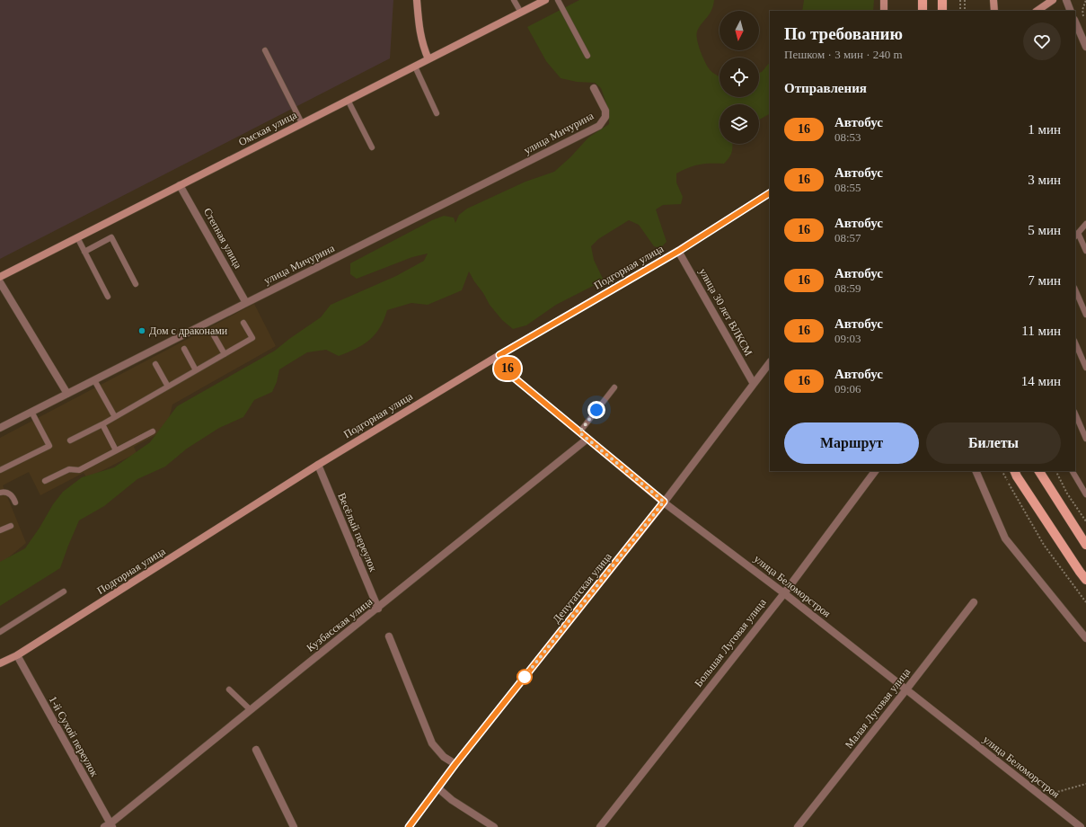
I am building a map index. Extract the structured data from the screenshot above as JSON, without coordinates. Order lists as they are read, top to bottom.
{
  "streets": {
    "street": [
      "Омская улица",
      "улица Мичурина",
      "Степная улица",
      "Подгорная улица",
      "улица 30 лет ВЛКСМ",
      "Весёлый переулок",
      "улица Беломорстроя",
      "Депутатская улица",
      "Кузбасская улица",
      "Большая Луговая улица",
      "Малая Луговая улица",
      "1-й Сухой переулок"
    ]
  },
  "crossings": [
    ["Омская улица", "Степная улица"],
    ["улица Мичурина", "Степная улица"],
    ["Подгорная улица", "улица 30 лет ВЛКСМ"],
    ["Подгорная улица", "Весёлый переулок"],
    ["Подгорная улица", "улица Беломорстроя"],
    ["Подгорная улица", "1-й Сухой переулок"],
    ["улица 30 лет ВЛКСМ", "Депутатская улица"],
    ["Весёлый переулок", "Кузбасская улица"],
    ["улица Беломорстроя", "Депутатская улица"],
    ["улица Беломорстроя", "Кузбасская улица"],
    ["улица Беломорстроя", "Большая Луговая улица"],
    ["улица Беломорстроя", "Малая Луговая улица"],
    ["Кузбасская улица", "1-й Сухой переулок"]
  ],
  "places": ["Дом с драконами"],
  "lines": ["bus line 16"],
  "north": "bottom",
  "page": {
    "on_map": "16",
    "heading": [
      ["По требованию", "Пешком · 3 мин · 240 m"],
      "Отправления"
    ],
    "list": [
      {
        "mark": "16",
        "name": "Автобус",
        "note": "08:53",
        "value": "1 мин"
      },
      {
        "mark": "16",
        "name": "Автобус",
        "note": "08:55",
        "value": "3 мин"
      },
      {
        "mark": "16",
        "name": "Автобус",
        "note": "08:57",
        "value": "5 мин"
      },
      {
        "mark": "16",
        "name": "Автобус",
        "note": "08:59",
        "value": "7 мин"
      },
      {
        "mark": "16",
        "name": "Автобус",
        "note": "09:03",
        "value": "11 мин"
      },
      {
        "mark": "16",
        "name": "Автобус",
        "note": "09:06",
        "value": "14 мин"
      }
    ],
    "buttons": ["Маршрут", "Билеты"]
  }
}
